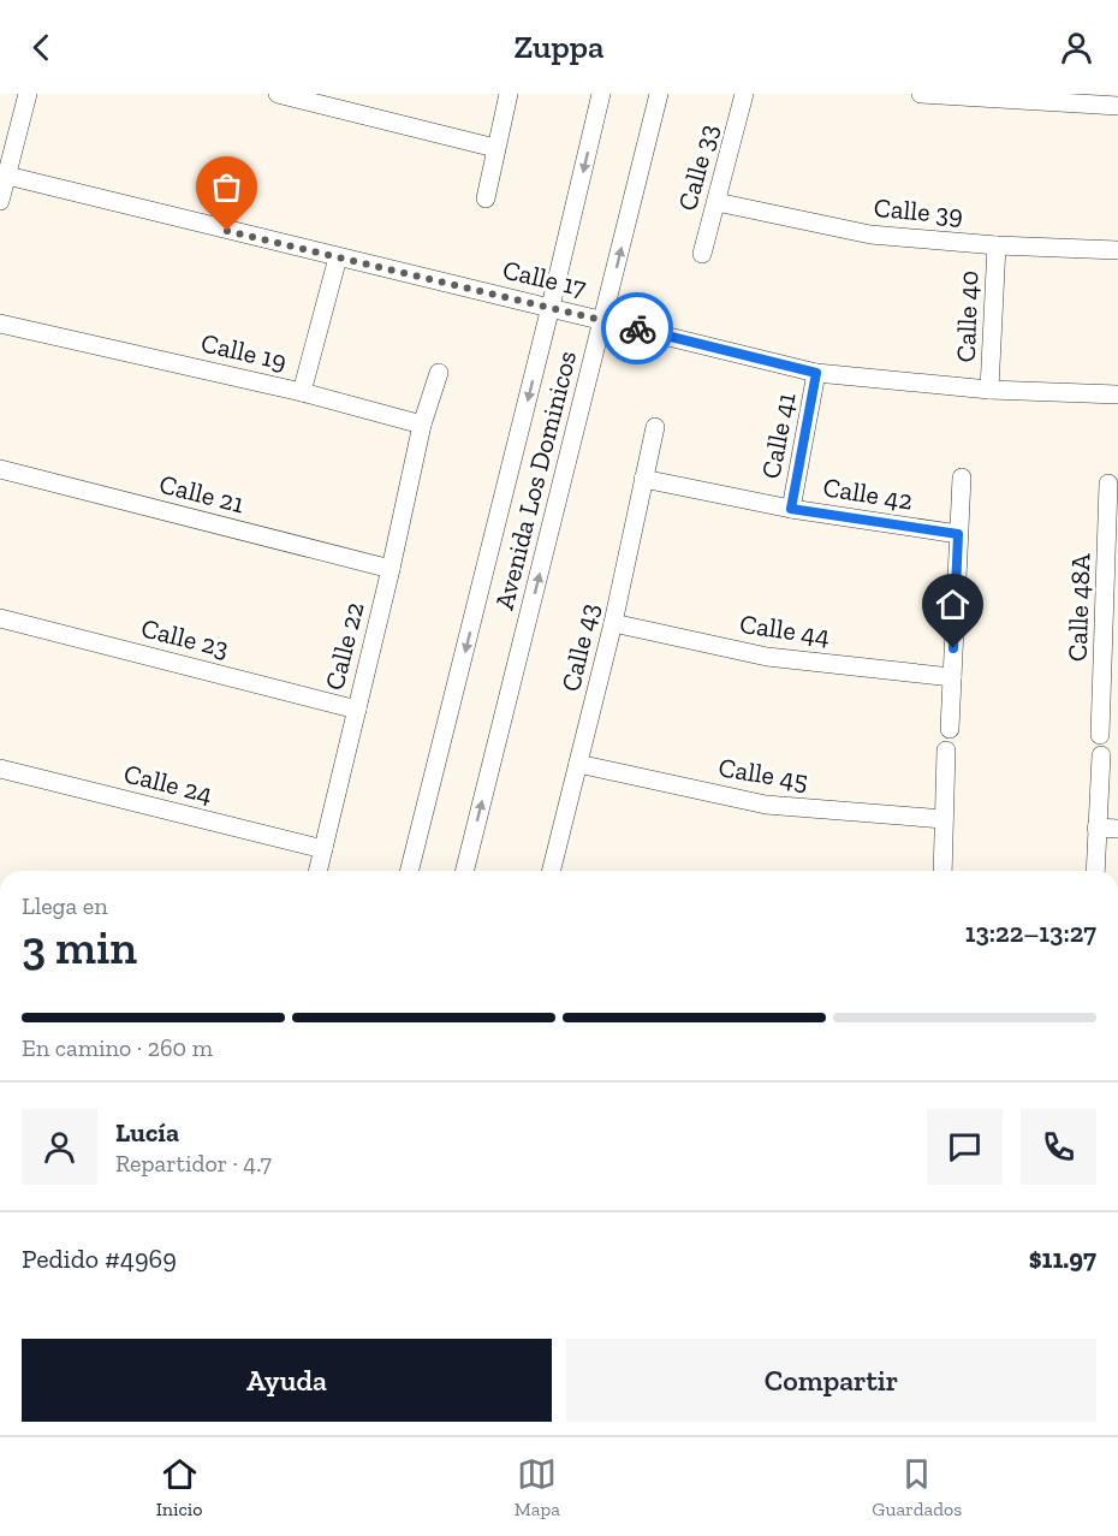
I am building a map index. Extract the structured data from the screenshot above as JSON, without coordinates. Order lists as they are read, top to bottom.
{
  "streets": {
    "street": [
      "Calle 33",
      "Calle 39",
      "Calle 17",
      "Calle 40",
      "Calle 19",
      "Calle 41",
      "Avenida Los Dominicos",
      "Calle 21",
      "Calle 42",
      "Calle 48A",
      "Calle 44",
      "Calle 23",
      "Calle 22",
      "Calle 43",
      "Calle 45",
      "Calle 24"
    ]
  },
  "crossings": [
    ["Calle 33", "Calle 39"],
    ["Calle 39", "Calle 40"],
    ["Calle 17", "Calle 40"],
    ["Calle 17", "Calle 41"],
    ["Calle 17", "Avenida Los Dominicos"],
    ["Calle 19", "Calle 22"],
    ["Calle 41", "Calle 42"],
    ["Calle 21", "Calle 22"],
    ["Calle 42", "Calle 43"],
    ["Calle 44", "Calle 43"],
    ["Calle 23", "Calle 22"],
    ["Calle 22", "Calle 24"],
    ["Calle 43", "Calle 45"]
  ],
  "page": {
    "header": "Zuppa",
    "heading": ["3 min", "Llega en", "13:22–13:27"],
    "panel": [
      "Lucía",
      "Repartidor · 4.7",
      "Pedido #4969",
      "$11.97"
    ],
    "bar": "En camino · 260 m",
    "buttons": ["Ayuda", "Compartir"],
    "tabs": ["Inicio", "Mapa", "Guardados"]
  }
}
